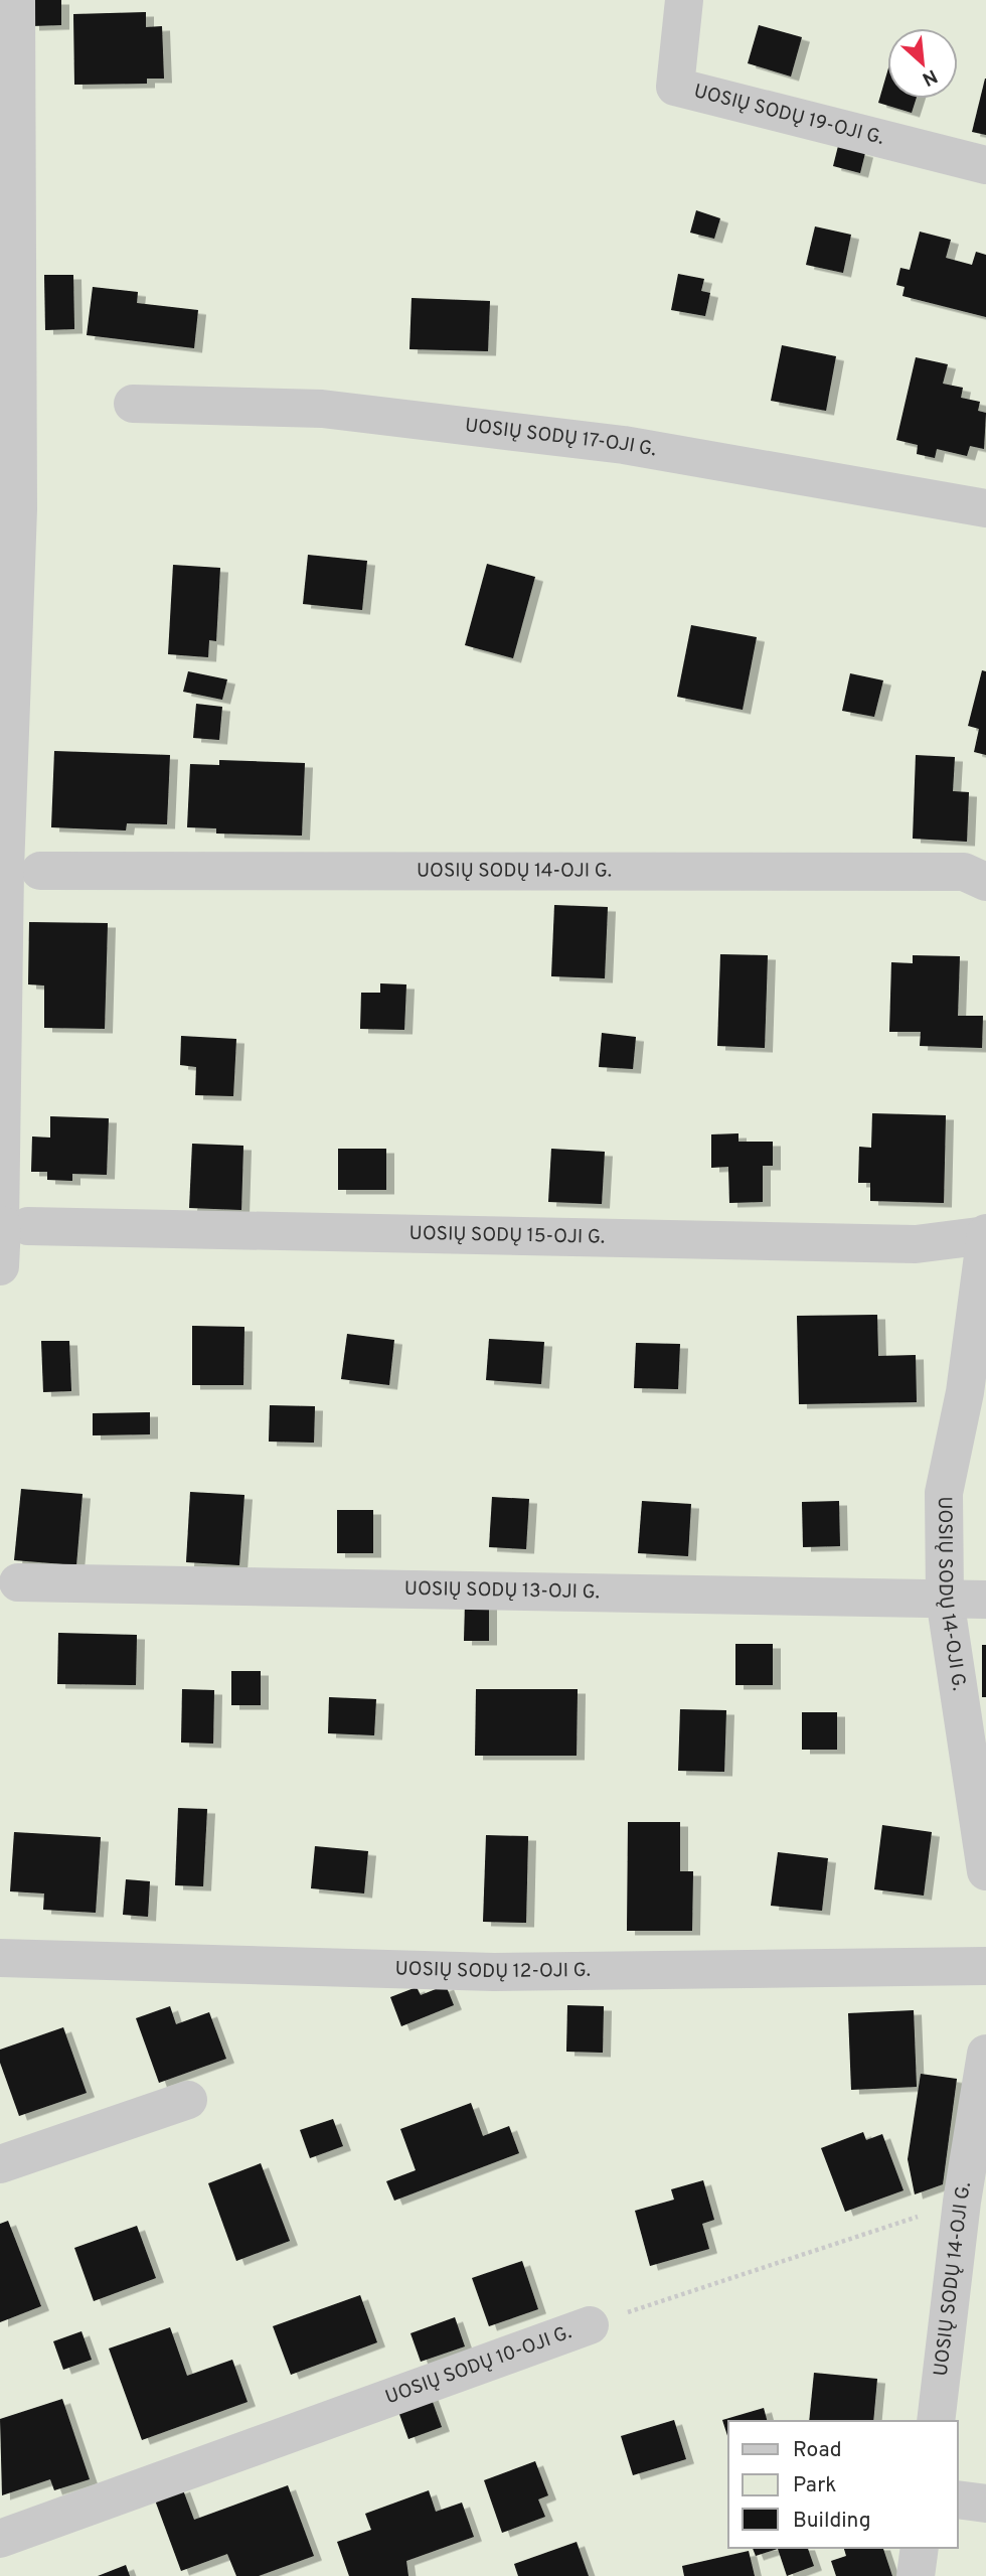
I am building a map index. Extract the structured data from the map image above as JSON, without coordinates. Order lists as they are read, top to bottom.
{
  "streets": {
    "street": [
      "UOSIŲ SODŲ 19-OJI G.",
      "UOSIŲ SODŲ 17-OJI G.",
      "UOSIŲ SODŲ 14-OJI G.",
      "UOSIŲ SODŲ 15-OJI G.",
      "UOSIŲ SODŲ 13-OJI G.",
      "UOSIŲ SODŲ 12-OJI G.",
      "UOSIŲ SODŲ 10-OJI G."
    ]
  },
  "crossings": [
    ["UOSIŲ SODŲ 14-OJI G.", "UOSIŲ SODŲ 15-OJI G."],
    ["UOSIŲ SODŲ 14-OJI G.", "UOSIŲ SODŲ 13-OJI G."],
    ["UOSIŲ SODŲ 14-OJI G.", "UOSIŲ SODŲ 10-OJI G."]
  ],
  "legend": ["Road", "Park", "Building"],
  "north": "bottom right"
}
